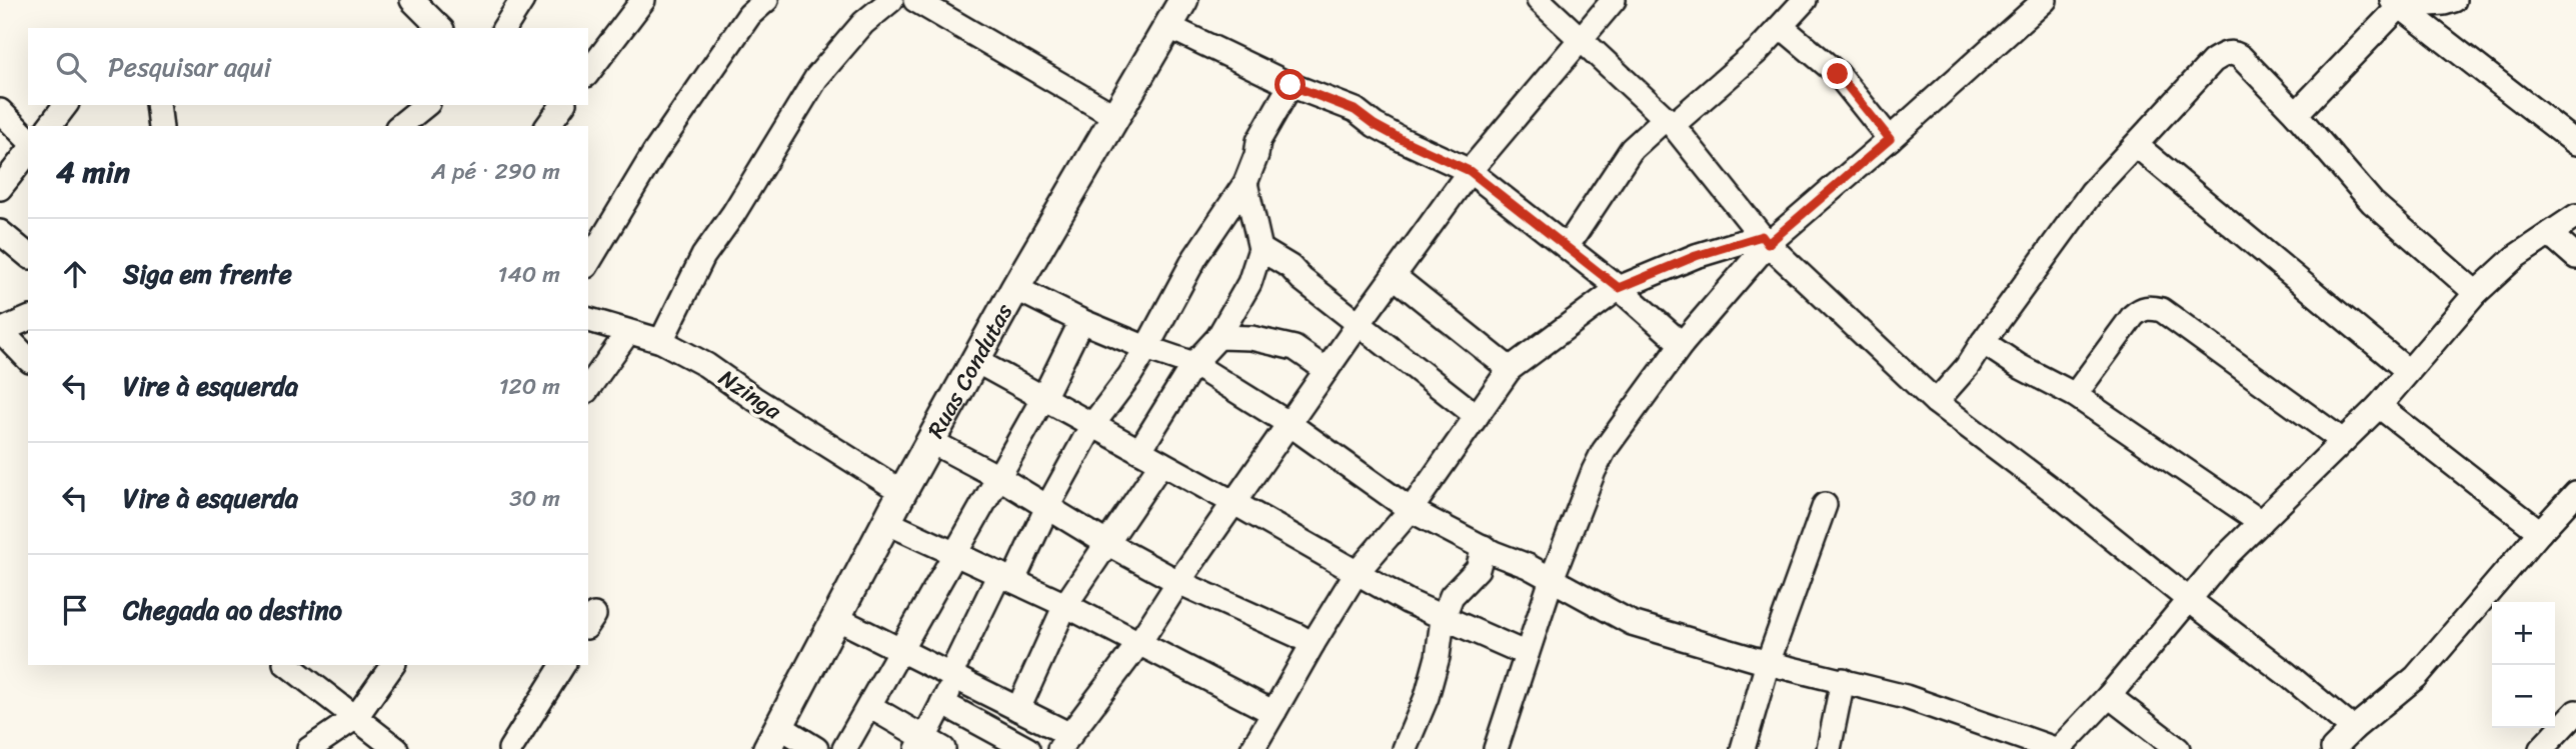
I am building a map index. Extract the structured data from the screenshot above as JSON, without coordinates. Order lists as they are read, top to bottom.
{
  "streets": {
    "street": ["Ruas Condutas", "Nzinga"]
  },
  "crossings": [
    ["Ruas Condutas", "Nzinga"]
  ],
  "page": {
    "search": "Pesquisar aqui",
    "heading": ["4 min", "A pé · 290 m"],
    "list": [
      ["Siga em frente", "140 m"],
      ["Vire à esquerda", "120 m"],
      ["Vire à esquerda", "30 m"],
      "Chegada ao destino"
    ],
    "map_buttons": ["+", "−"]
  }
}
